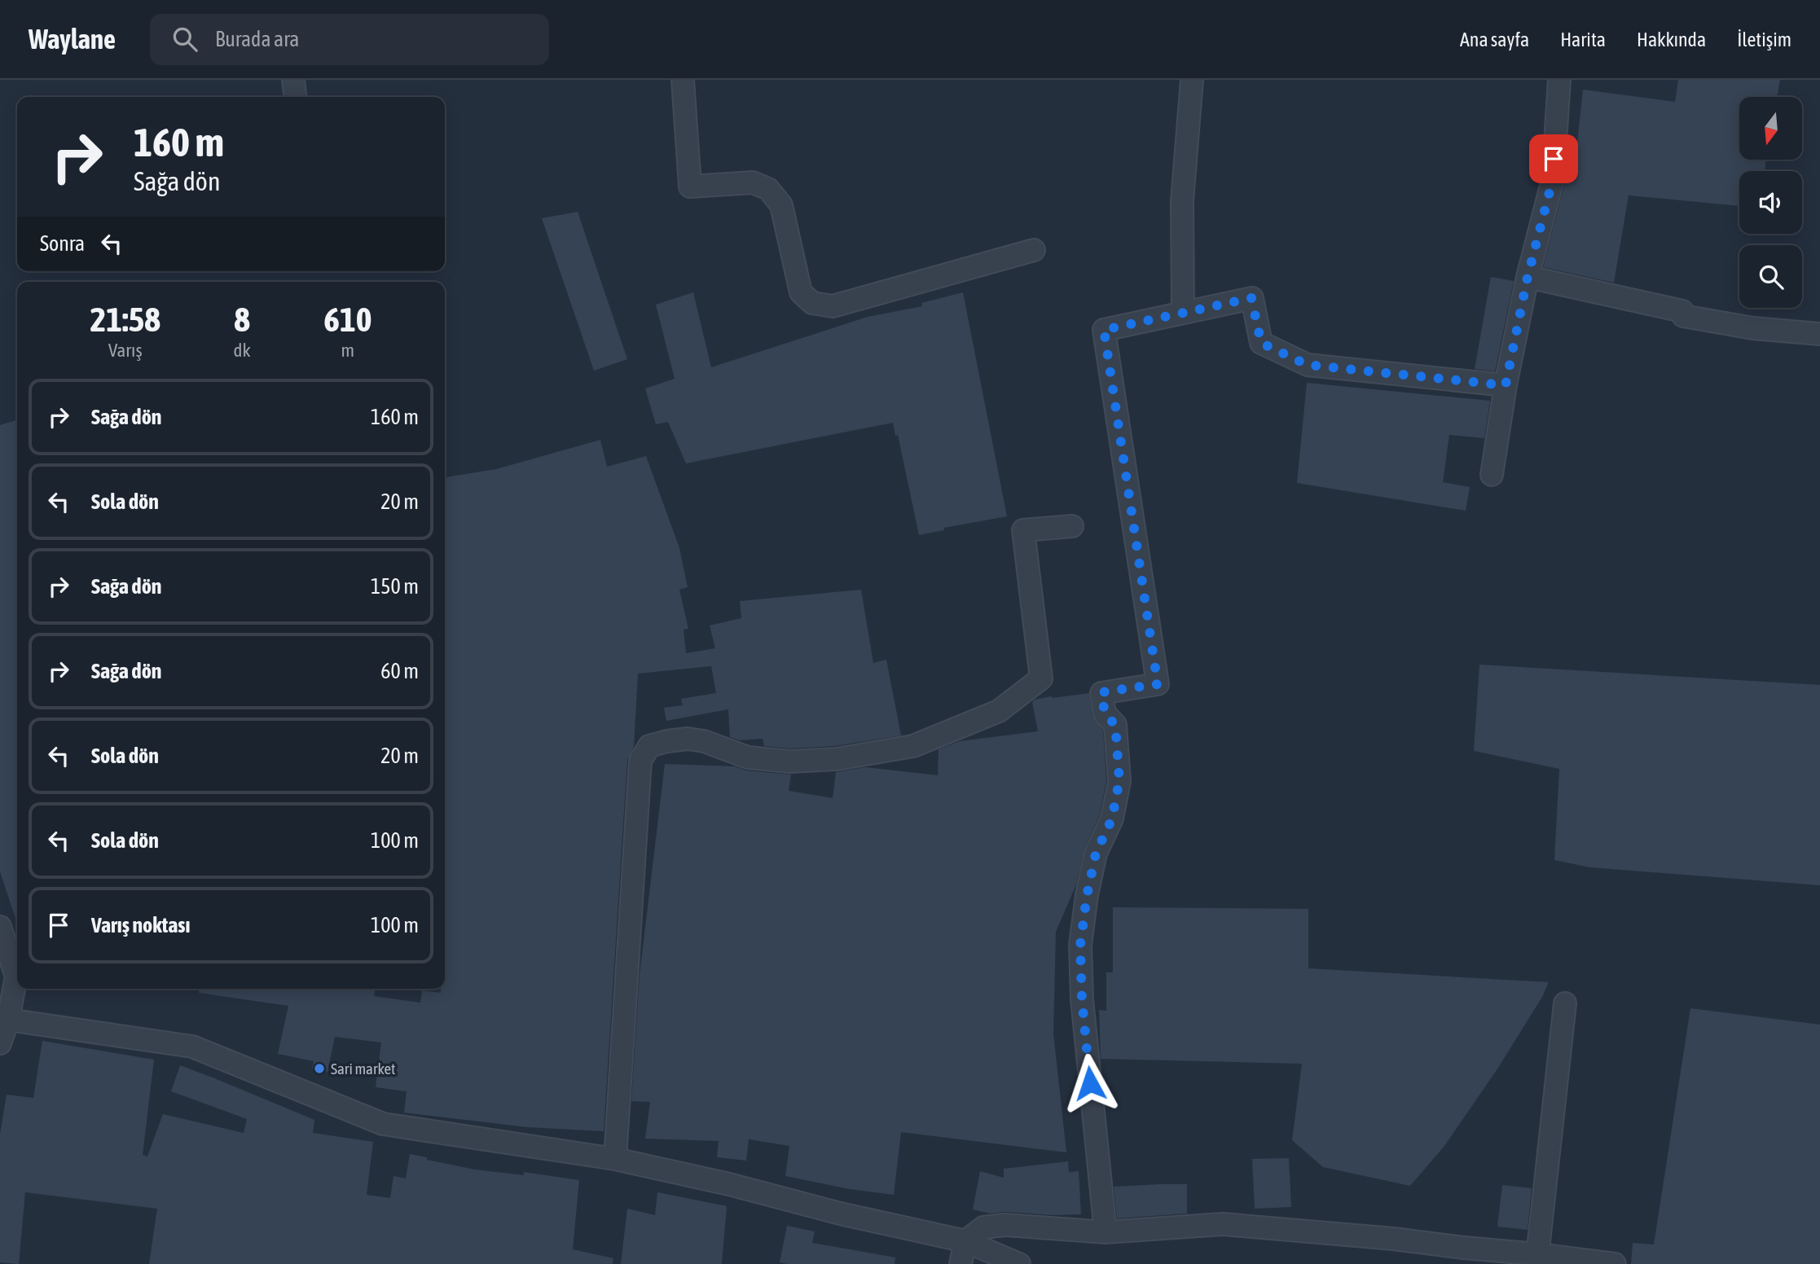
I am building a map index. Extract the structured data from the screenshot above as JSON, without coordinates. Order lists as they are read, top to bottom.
{
  "places": ["Sari market"],
  "north": "bottom",
  "page": {
    "header": "Waylane",
    "search": "Burada ara",
    "nav": [
      "Ana sayfa",
      "Harita",
      "Hakkında",
      "İletişim"
    ],
    "turn": ["160 m", "Sağa dön"],
    "then": "Sonra",
    "eta": [
      "21:58",
      "Varış",
      "8",
      "dk",
      "610",
      "m"
    ],
    "list": [
      {
        "name": "Sağa dön",
        "value": "160 m"
      },
      {
        "name": "Sola dön",
        "value": "20 m"
      },
      {
        "name": "Sağa dön",
        "value": "150 m"
      },
      {
        "name": "Sağa dön",
        "value": "60 m"
      },
      {
        "name": "Sola dön",
        "value": "20 m"
      },
      {
        "name": "Sola dön",
        "value": "100 m"
      },
      {
        "name": "Varış noktası",
        "value": "100 m"
      }
    ]
  }
}
